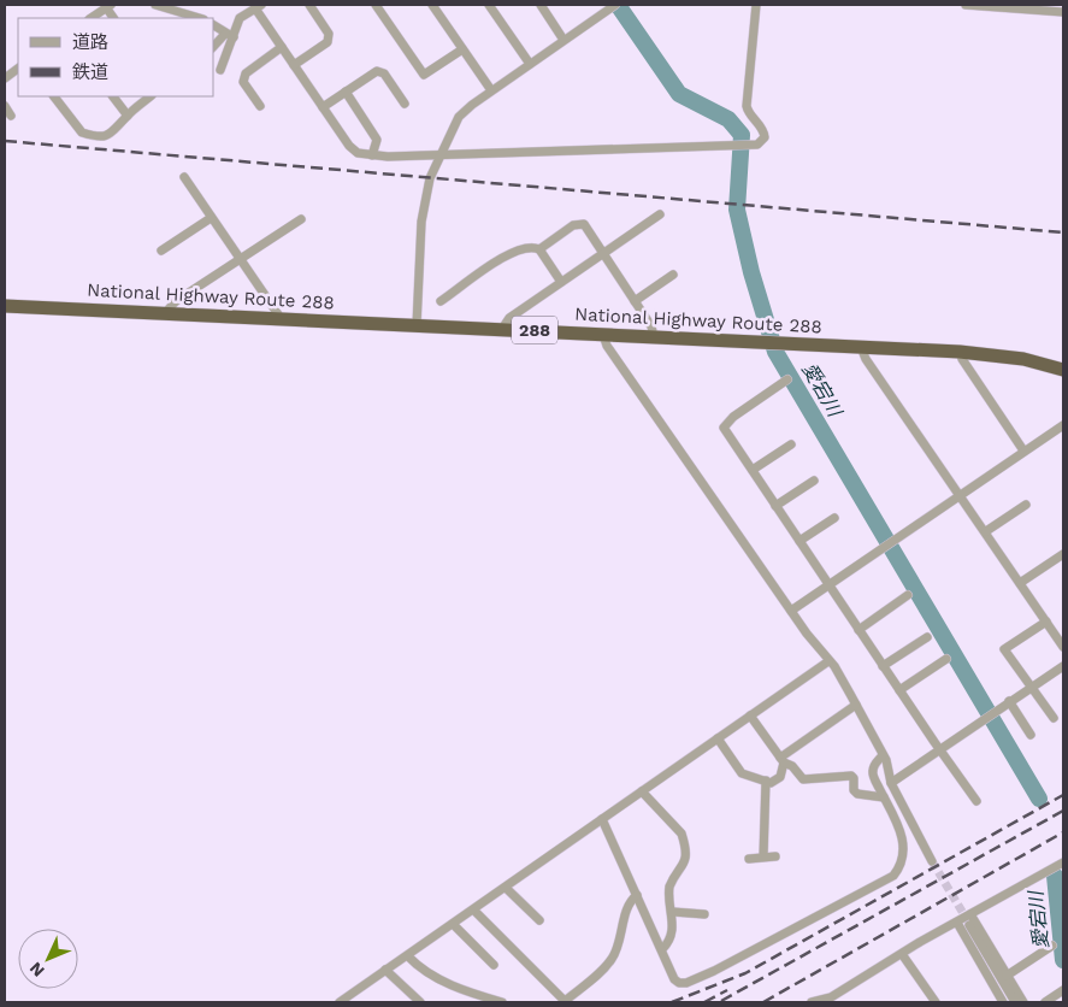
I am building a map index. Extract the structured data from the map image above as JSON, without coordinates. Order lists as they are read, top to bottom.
{
  "streets": {
    "highway": ["National Highway Route 288", "288"]
  },
  "water": ["愛宕川"],
  "legend": ["道路", "鉄道"],
  "north": "bottom left"
}
